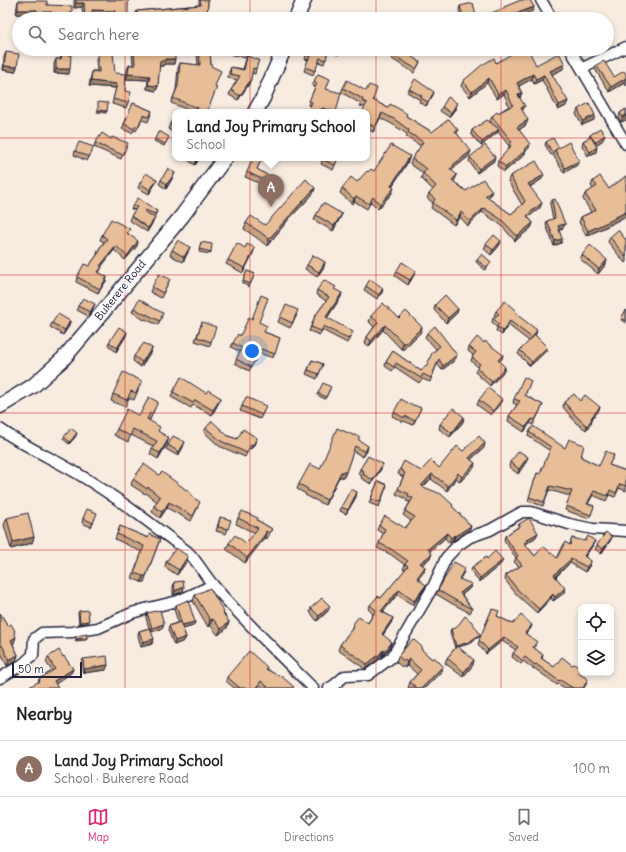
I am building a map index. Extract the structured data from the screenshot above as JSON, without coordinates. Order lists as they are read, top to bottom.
{
  "streets": {
    "street": ["Bukerere Road"]
  },
  "scale_bar": "50 m",
  "page": {
    "search": "Search here",
    "popup": ["Land Joy Primary School", "School"],
    "pins": "A",
    "scale": "50 m",
    "heading": "Nearby",
    "list": [
      {
        "mark": "A",
        "name": "Land Joy Primary School",
        "note": "School · Bukerere Road",
        "value": "100 m"
      }
    ],
    "nav": ["Map", "Directions", "Saved"]
  }
}
